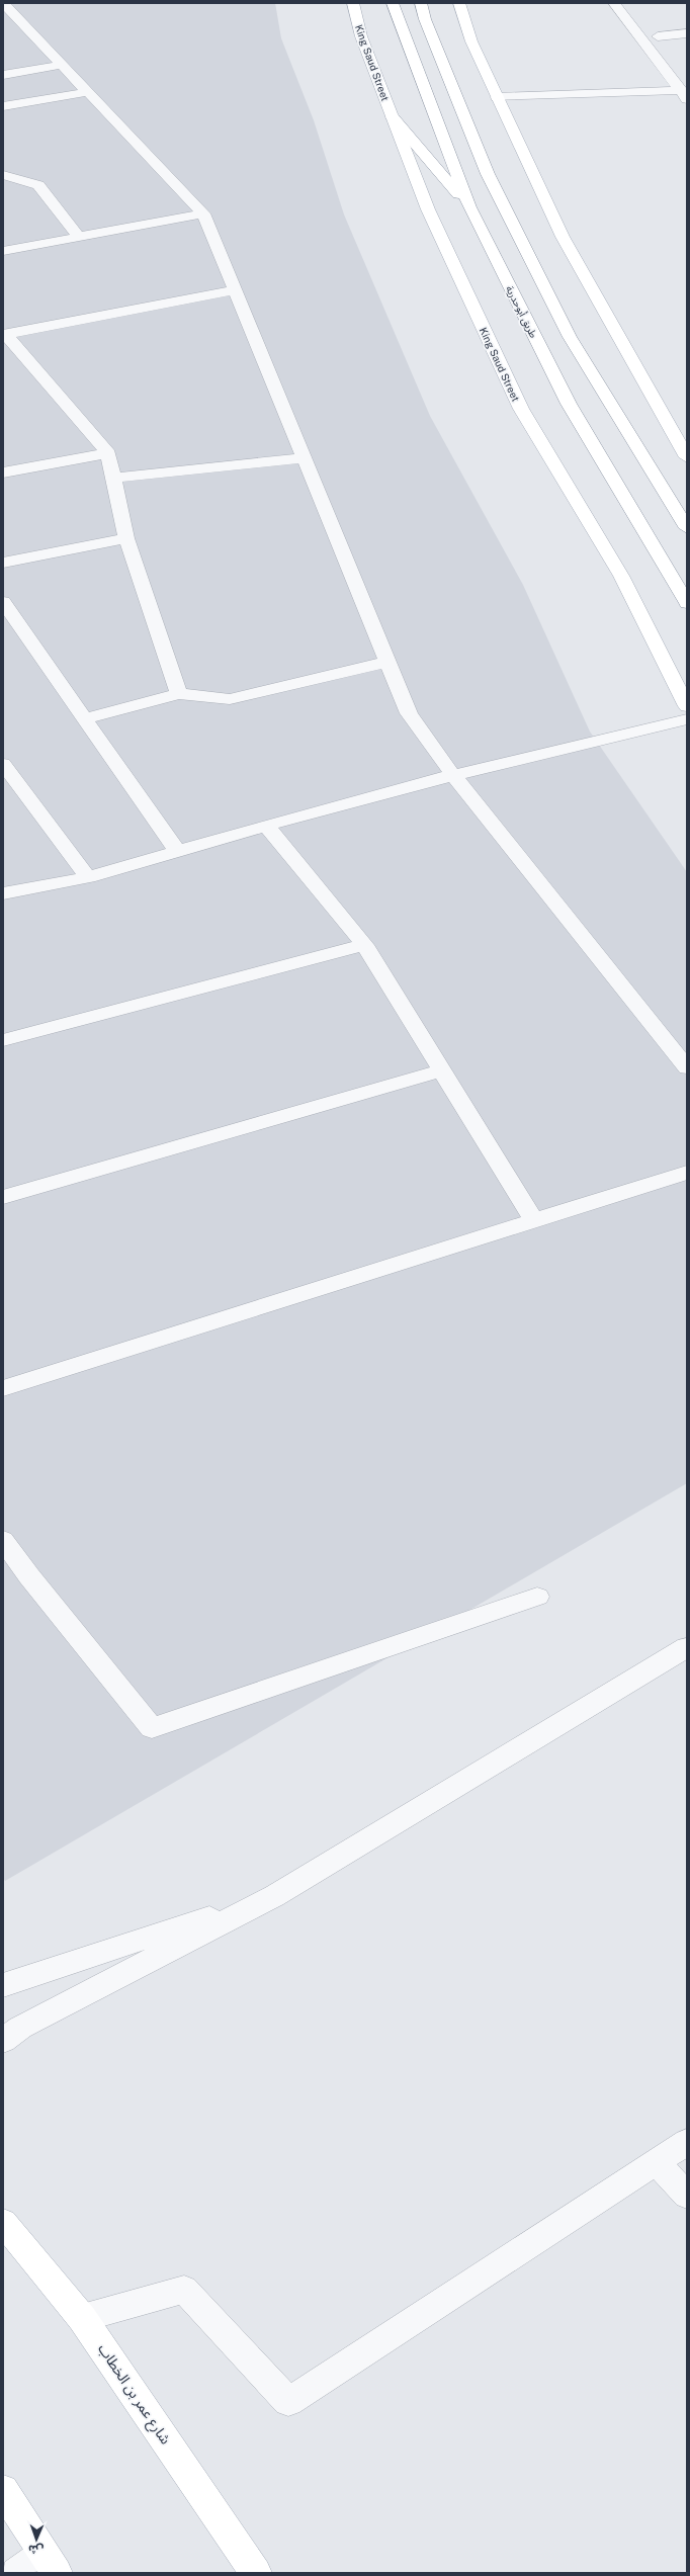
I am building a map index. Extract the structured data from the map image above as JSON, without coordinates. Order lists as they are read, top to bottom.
{
  "streets": {
    "main road": ["King Saud Street", "طريق أبوحدرية", "شارع عمر بن الخطاب"]
  },
  "north": "bottom"
}
